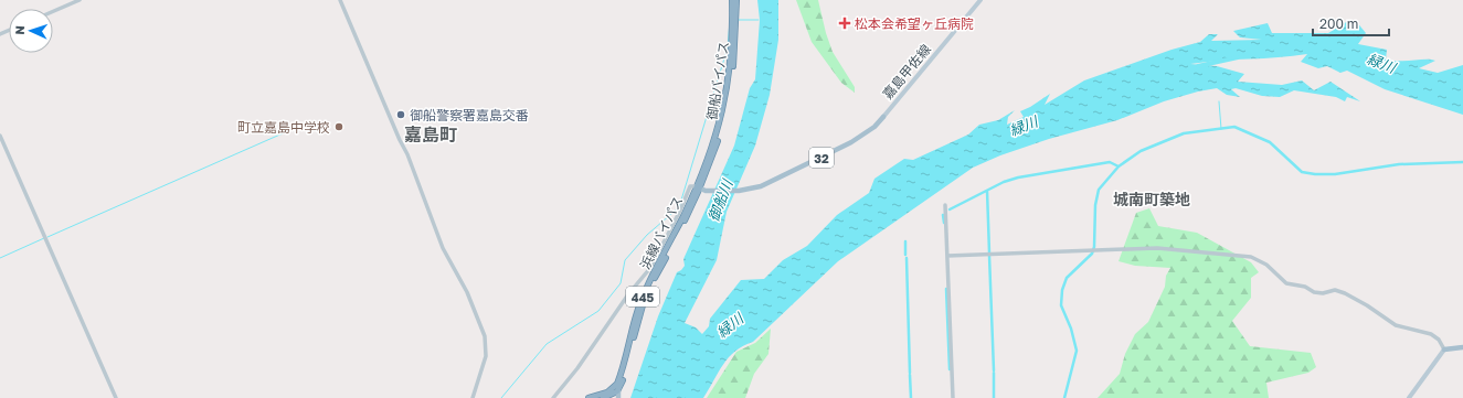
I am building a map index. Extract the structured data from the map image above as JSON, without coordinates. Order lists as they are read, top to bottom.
{
  "streets": {
    "highway": ["御船バイパス", "浜線バイパス", "445"],
    "main road": ["嘉島甲佐線", "32"]
  },
  "crossings": [
    ["嘉島甲佐線", "32"],
    ["御船バイパス", "32"],
    ["御船バイパス", "浜線バイパス"],
    ["32", "浜線バイパス"]
  ],
  "districts": ["嘉島町", "城南町築地"],
  "water": ["緑川", "御船川"],
  "places": {
    "health": ["松本会希望ヶ丘病院"],
    "other": ["御船警察署嘉島交番", "町立嘉島中学校"]
  },
  "scale_bar": "200 m",
  "north": "left"
}
